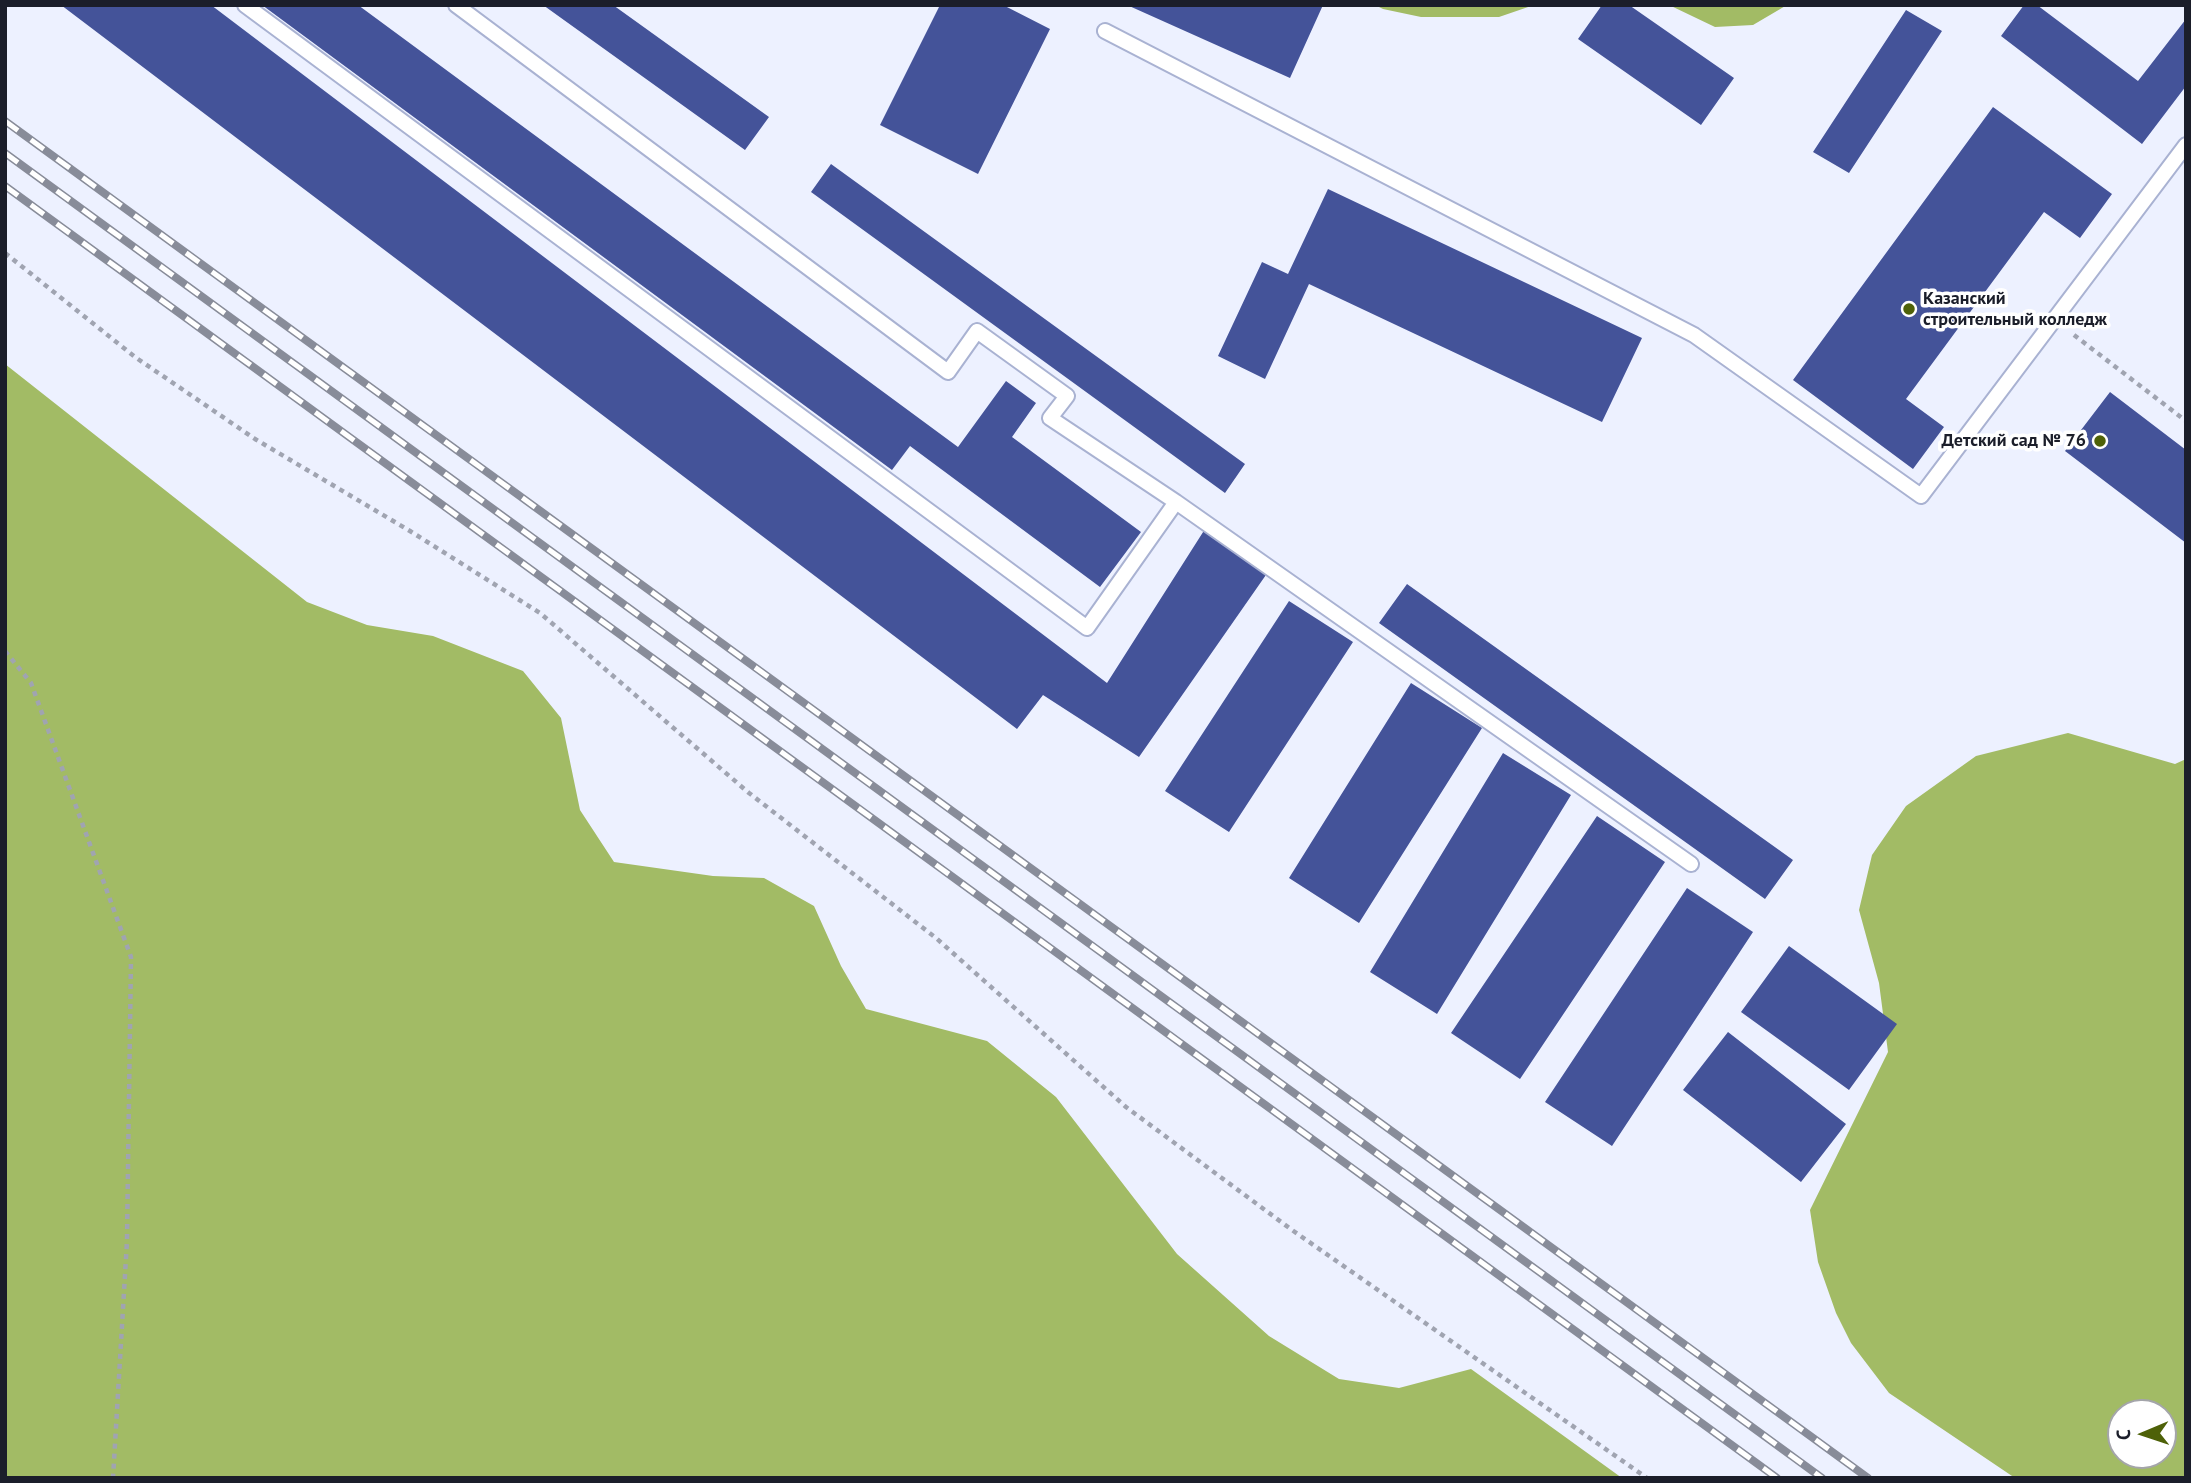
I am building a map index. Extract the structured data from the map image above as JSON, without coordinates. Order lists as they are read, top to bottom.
{
  "places": ["Казанский строительный колледж", "Детский сад № 76"],
  "north": "left"
}
